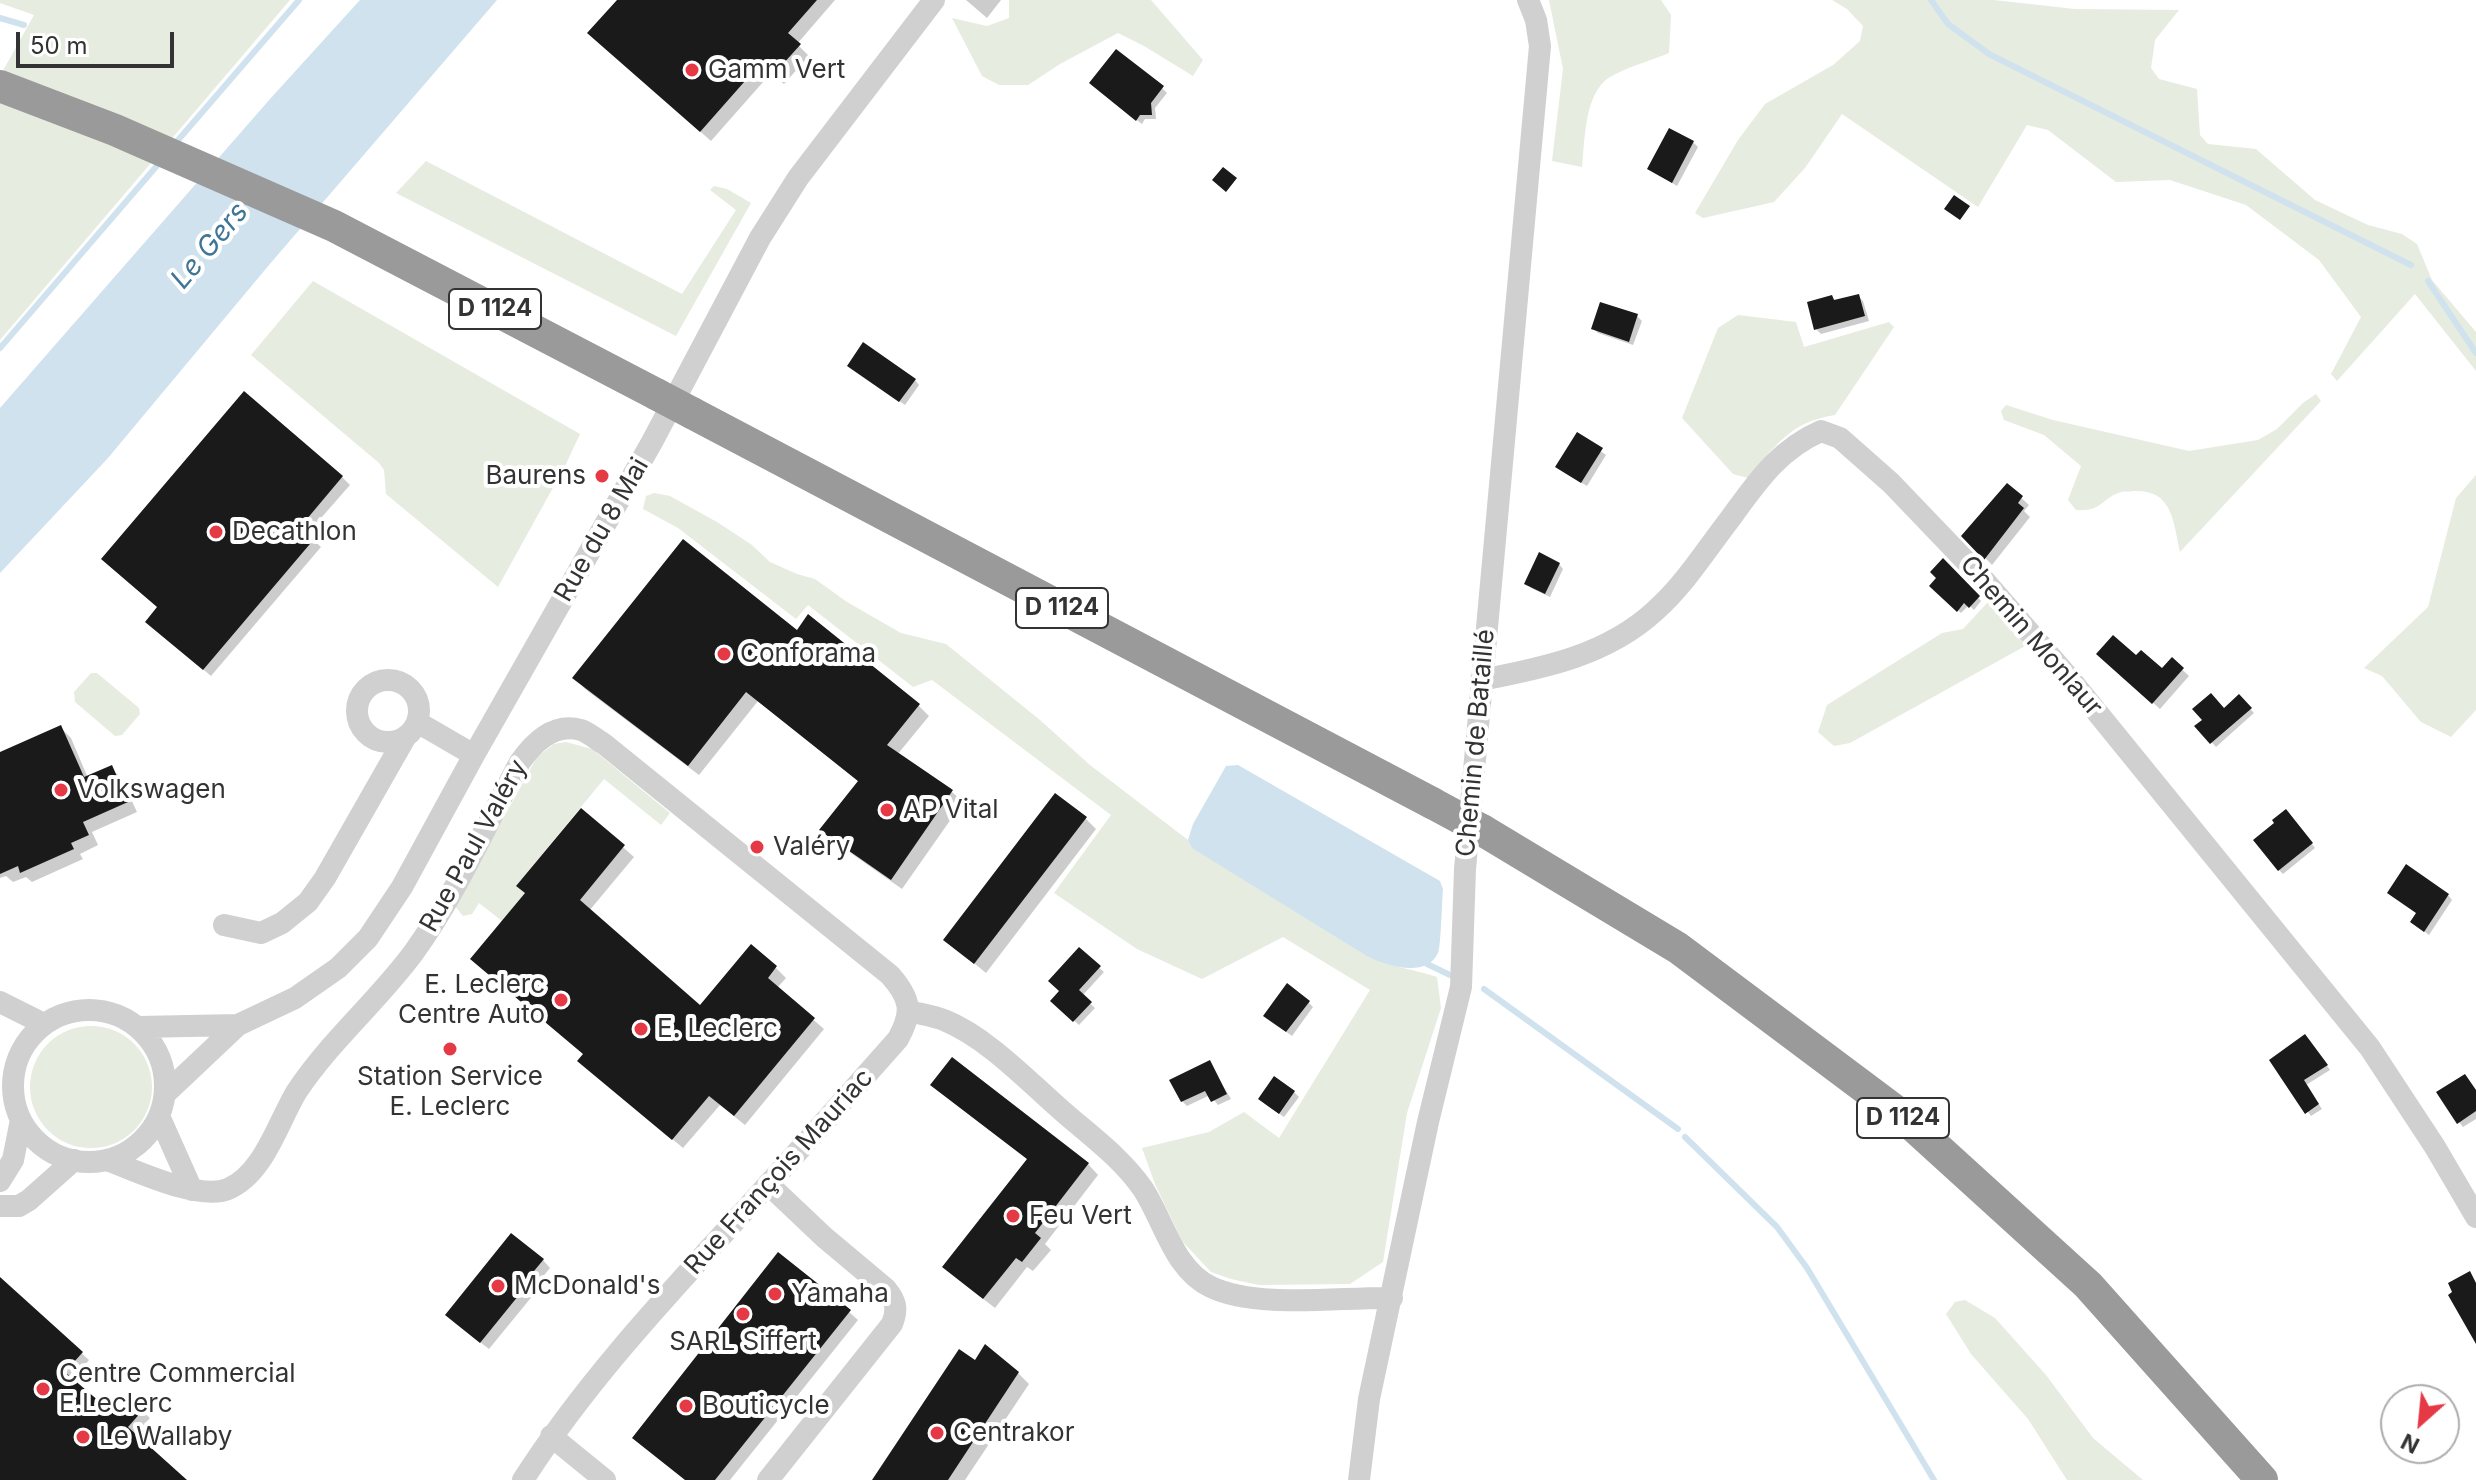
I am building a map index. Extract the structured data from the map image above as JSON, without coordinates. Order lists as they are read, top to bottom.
{
  "streets": {
    "highway": ["D 1124"],
    "street": [
      "Rue du 8 Mai",
      "Chemin Monlaur",
      "Chemin de Bataillé",
      "Rue Paul Valéry",
      "Rue François Mauriac"
    ]
  },
  "crossings": [
    ["Rue du 8 Mai", "Rue Paul Valéry"],
    ["Chemin Monlaur", "Chemin de Bataillé"],
    ["Rue Paul Valéry", "Rue François Mauriac"]
  ],
  "water": ["Le Gers"],
  "places": [
    "Gamm Vert",
    "Baurens",
    "Decathlon",
    "Conforama",
    "Volkswagen",
    "AP Vital",
    "Valéry",
    "E. Leclerc Centre Auto",
    "E. Leclerc",
    "Station Service E. Leclerc",
    "Feu Vert",
    "McDonald's",
    "Yamaha",
    "SARL Siffert",
    "Centre Commercial E.Leclerc",
    "Bouticycle",
    "Centrakor",
    "Le Wallaby"
  ],
  "scale_bar": "50 m",
  "north": "bottom left"
}
